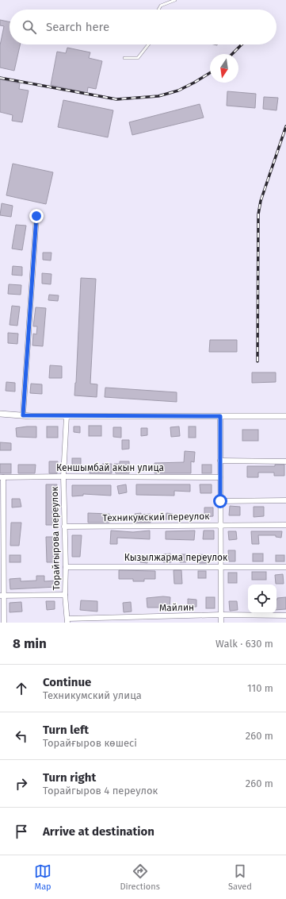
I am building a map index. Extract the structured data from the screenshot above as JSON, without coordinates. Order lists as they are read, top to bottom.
{
  "streets": {
    "street": [
      "Кеншымбай акын улица",
      "Техникумский переулок",
      "Торайгырова переулок",
      "Кызылжарма переулок",
      "Майлин"
    ]
  },
  "crossings": [
    ["Кеншымбай акын улица", "Торайгырова переулок"],
    ["Техникумский переулок", "Торайгырова переулок"],
    ["Торайгырова переулок", "Кызылжарма переулок"],
    ["Торайгырова переулок", "Майлин"]
  ],
  "north": "bottom",
  "page": {
    "search": "Search here",
    "heading": ["8 min", "Walk · 630 m"],
    "list": [
      ["Continue", "Техникумский улица", "110 m"],
      ["Turn left", "Торайғыров көшесі", "260 m"],
      ["Turn right", "Торайгыров 4 переулок", "260 m"],
      "Arrive at destination"
    ],
    "nav": ["Map", "Directions", "Saved"]
  }
}
